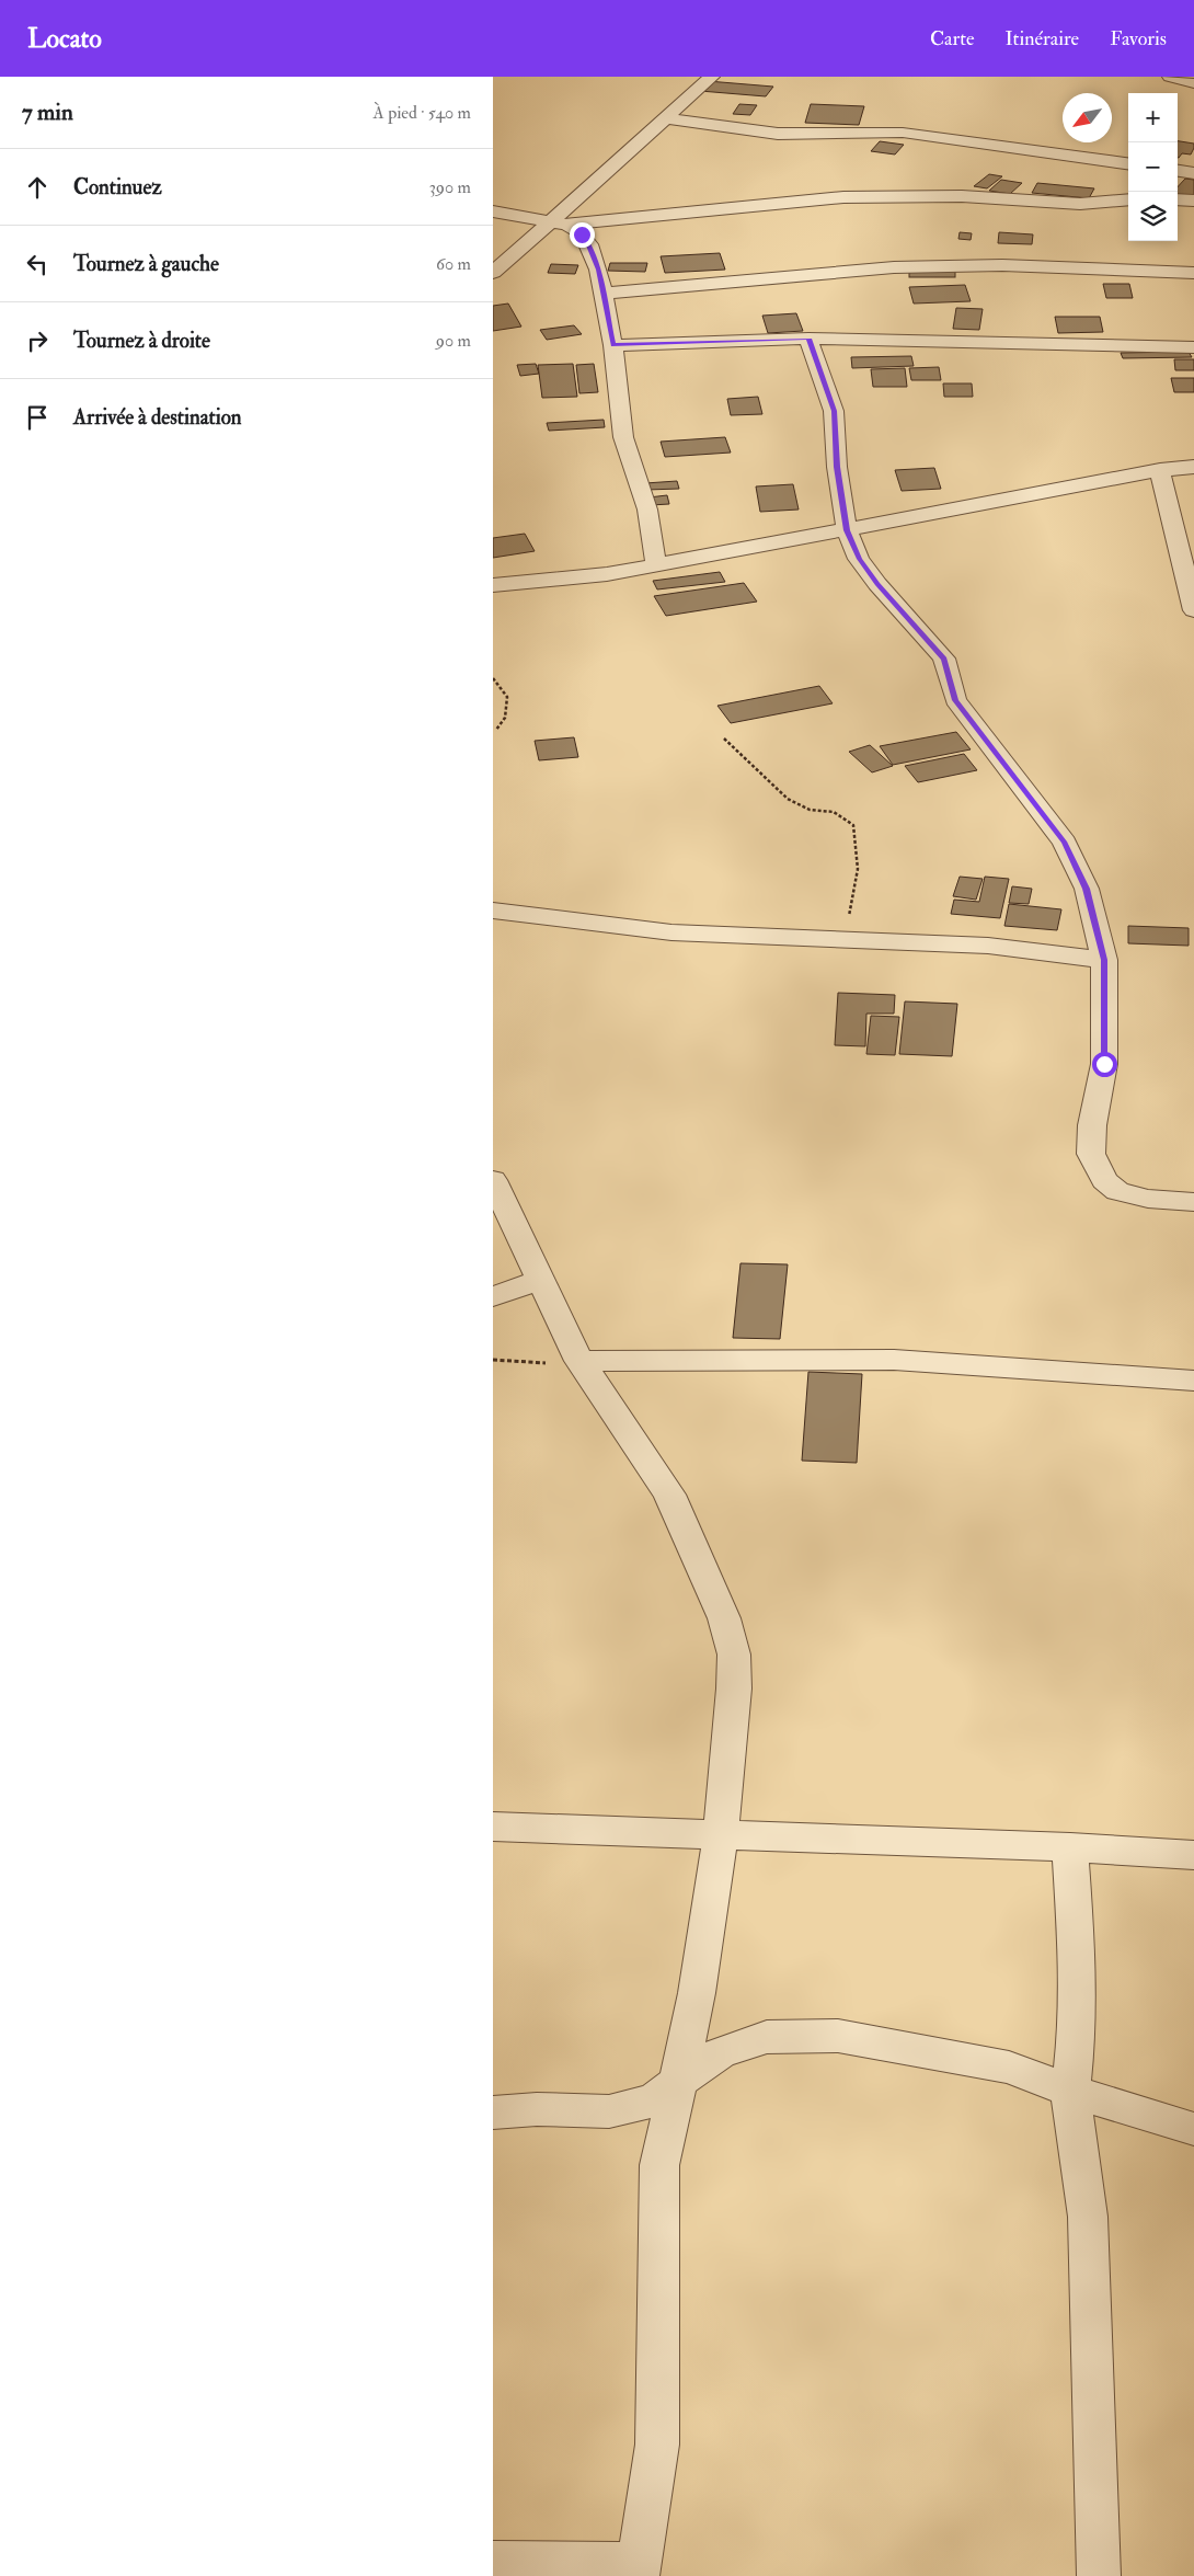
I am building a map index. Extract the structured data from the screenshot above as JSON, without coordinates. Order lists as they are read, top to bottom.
{
  "north": "bottom left",
  "page": {
    "header": "Locato",
    "nav": ["Carte", "Itinéraire", "Favoris"],
    "heading": ["7 min", "À pied · 540 m"],
    "map_buttons": ["+", "−"],
    "list": [
      ["Continuez", "390 m"],
      ["Tournez à gauche", "60 m"],
      ["Tournez à droite", "90 m"],
      "Arrivée à destination"
    ]
  }
}
